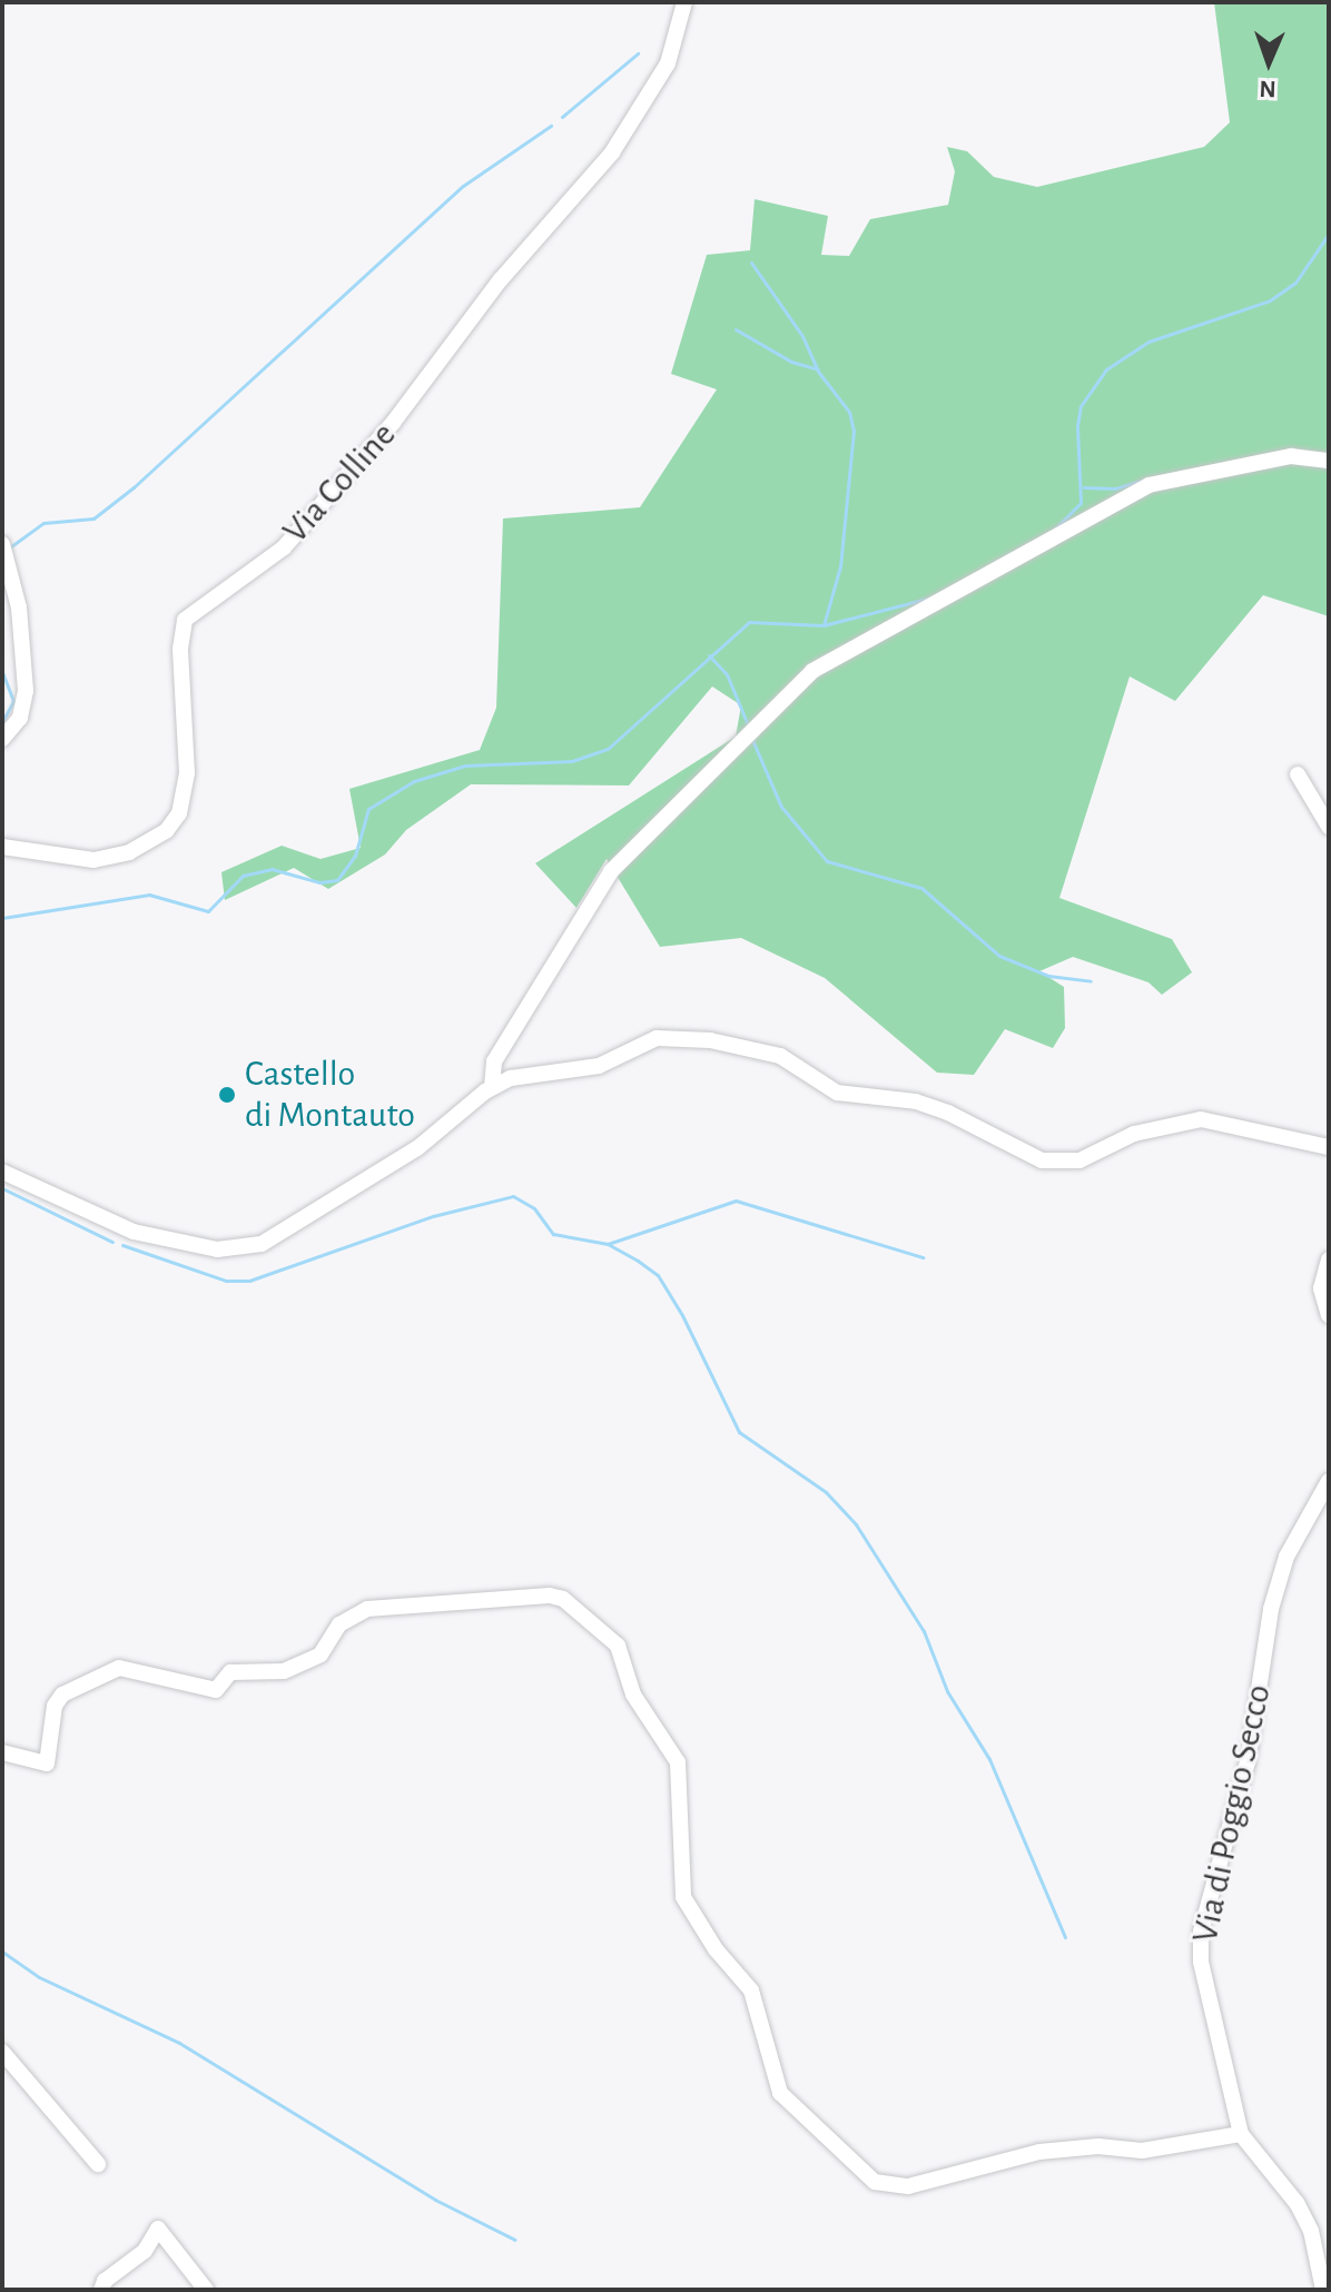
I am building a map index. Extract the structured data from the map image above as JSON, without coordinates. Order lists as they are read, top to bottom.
{
  "streets": {
    "street": ["Via Colline", "Via di Poggio Secco"]
  },
  "places": ["Castello di Montauto"],
  "north": "bottom"
}
